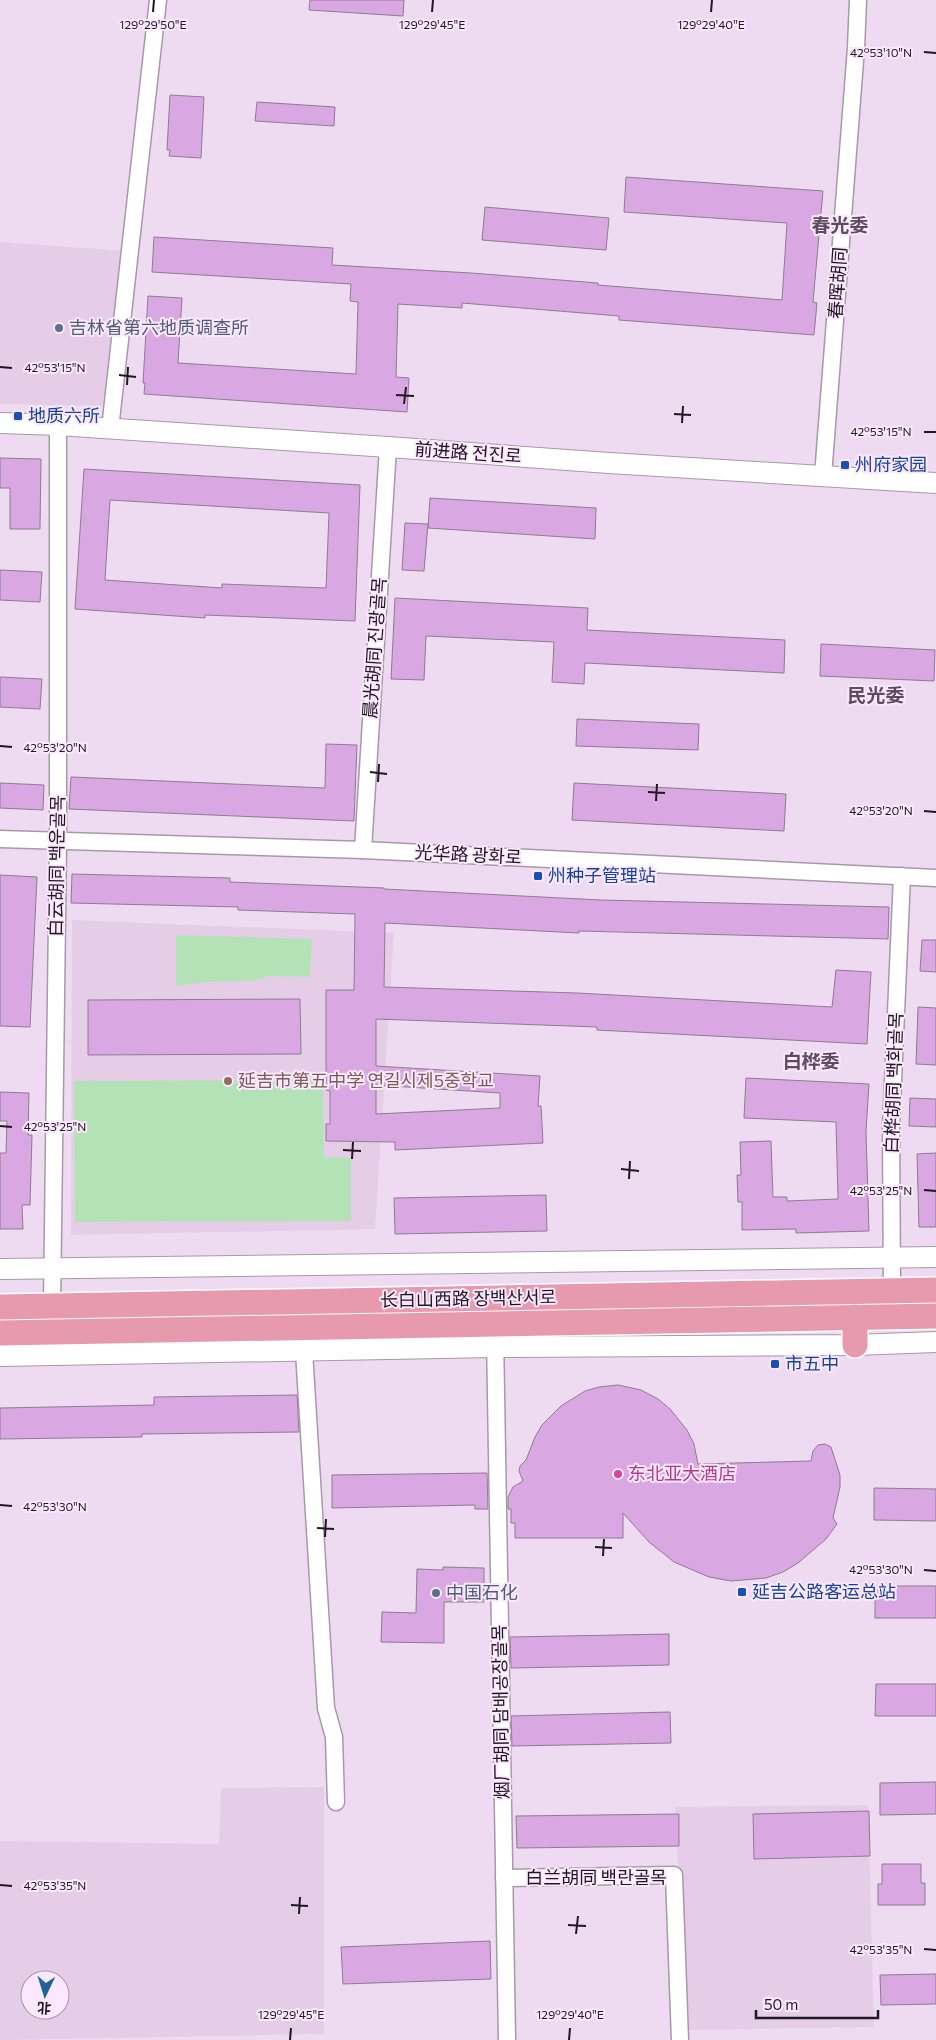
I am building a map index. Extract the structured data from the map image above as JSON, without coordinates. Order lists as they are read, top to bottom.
{
  "streets": {
    "main road": ["长白山西路 장백산서로"],
    "street": [
      "春晖胡同",
      "前进路 전진로",
      "晨光胡同 진광골목",
      "光华路 광화로",
      "白云胡同 백운골목",
      "白桦胡同 백화골목",
      "烟厂胡同 담배공장골목",
      "白兰胡同 백란골목"
    ]
  },
  "crossings": [
    ["春晖胡同", "前进路 전진로"],
    ["前进路 전진로", "晨光胡同 진광골목"],
    ["前进路 전진로", "白云胡同 백운골목"],
    ["晨光胡同 진광골목", "光华路 광화로"],
    ["光华路 광화로", "白云胡同 백운골목"],
    ["光华路 광화로", "白桦胡同 백화골목"],
    ["白云胡同 백운골목", "长白山西路 장백산서로"],
    ["白桦胡同 백화골목", "长白山西路 장백산서로"],
    ["长白山西路 장백산서로", "烟厂胡同 담배공장골목"],
    ["烟厂胡同 담배공장골목", "白兰胡同 백란골목"]
  ],
  "districts": ["春光委", "民光委", "白桦委"],
  "places": {
    "other": [
      "吉林省第六地质调查所",
      "延吉市第五中学 연길시제5중학교",
      "东北亚大酒店",
      "中国石化"
    ],
    "transit": [
      "地质六所",
      "州府家园",
      "州种子管理站",
      "市五中",
      "延吉公路客运总站"
    ]
  },
  "scale_bar": "50 m",
  "north": "bottom",
  "coordinates": [
    "129°29'50\"E",
    "129°29'45\"E",
    "129°29'40\"E",
    "42°53'10\"N",
    "42°53'15\"N",
    "42°53'20\"N",
    "42°53'25\"N",
    "42°53'30\"N",
    "42°53'35\"N"
  ]
}
